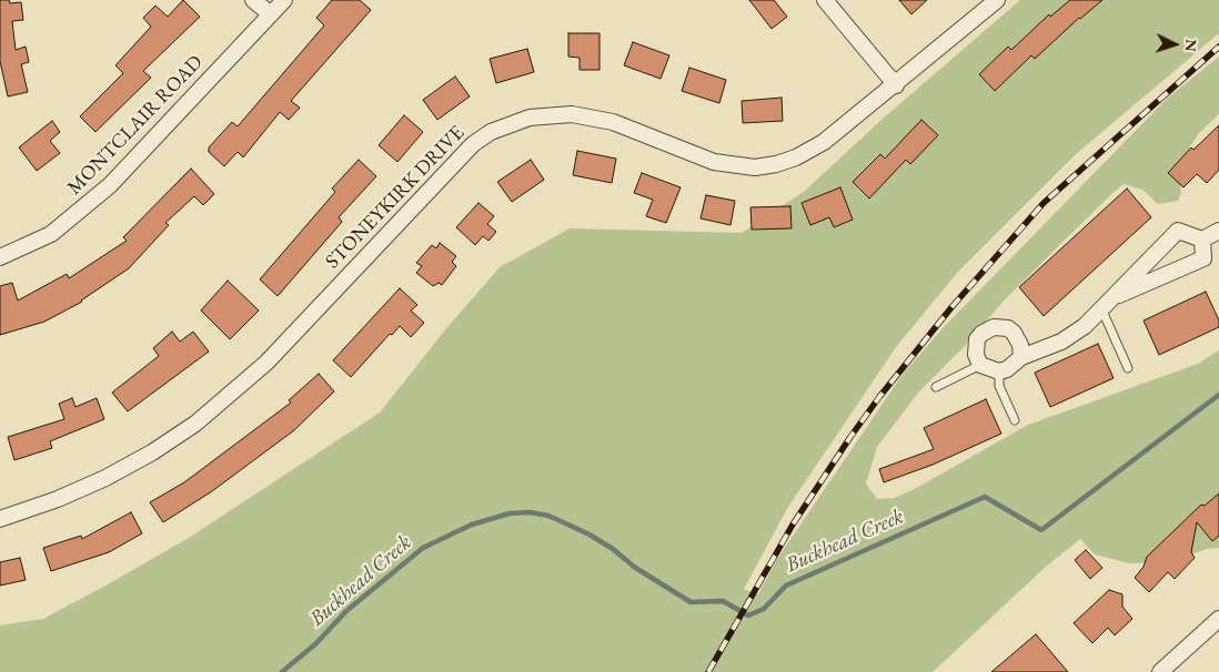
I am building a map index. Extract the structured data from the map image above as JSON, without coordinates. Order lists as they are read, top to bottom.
{
  "streets": {
    "street": ["MONTCLAIR ROAD", "STONEYKIRK DRIVE"]
  },
  "water": ["Buckhead Creek"],
  "north": "right"
}
